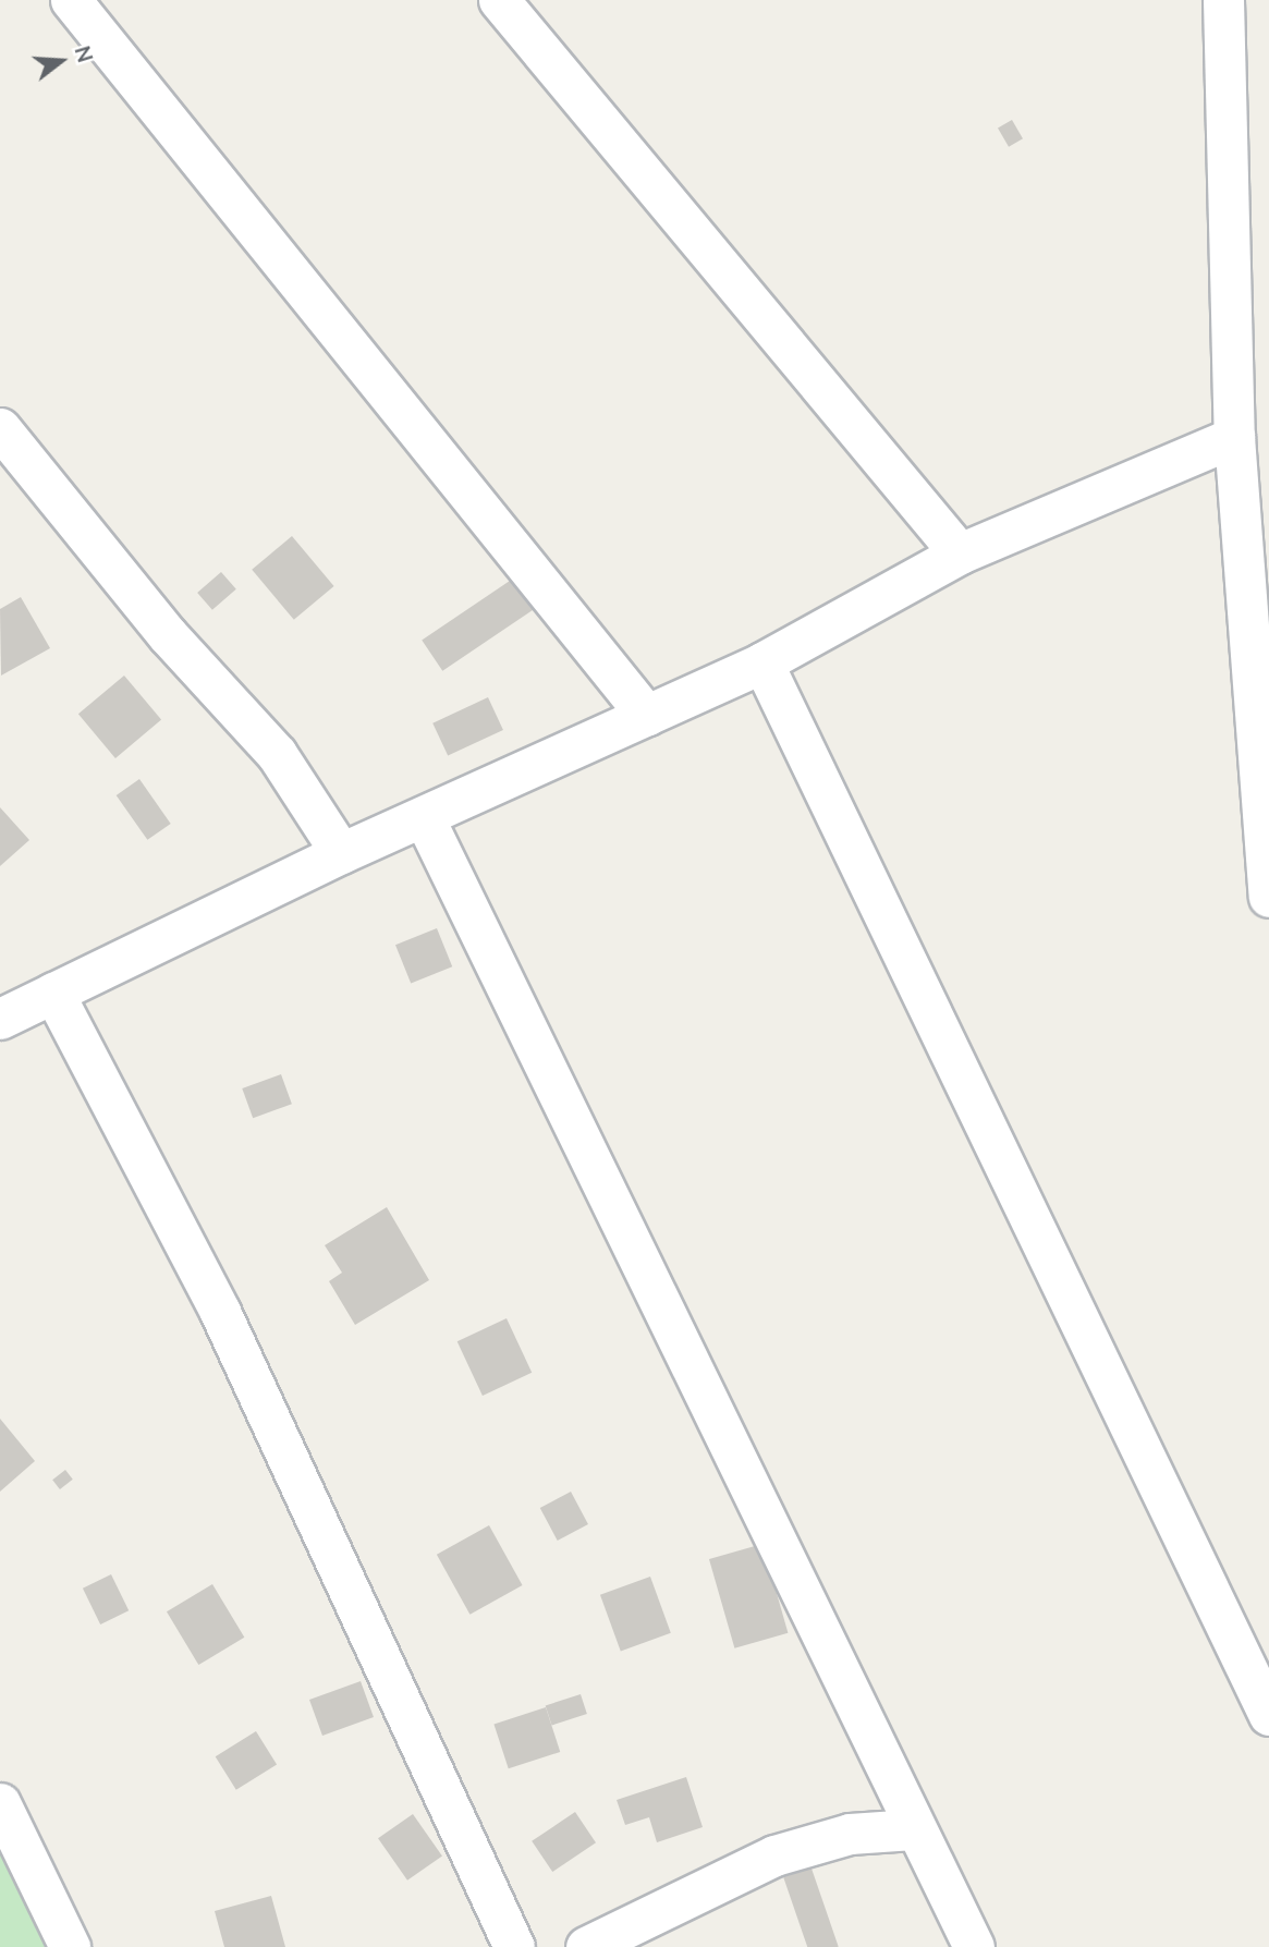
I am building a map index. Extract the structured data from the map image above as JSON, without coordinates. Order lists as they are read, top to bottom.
{
  "north": "right"
}
